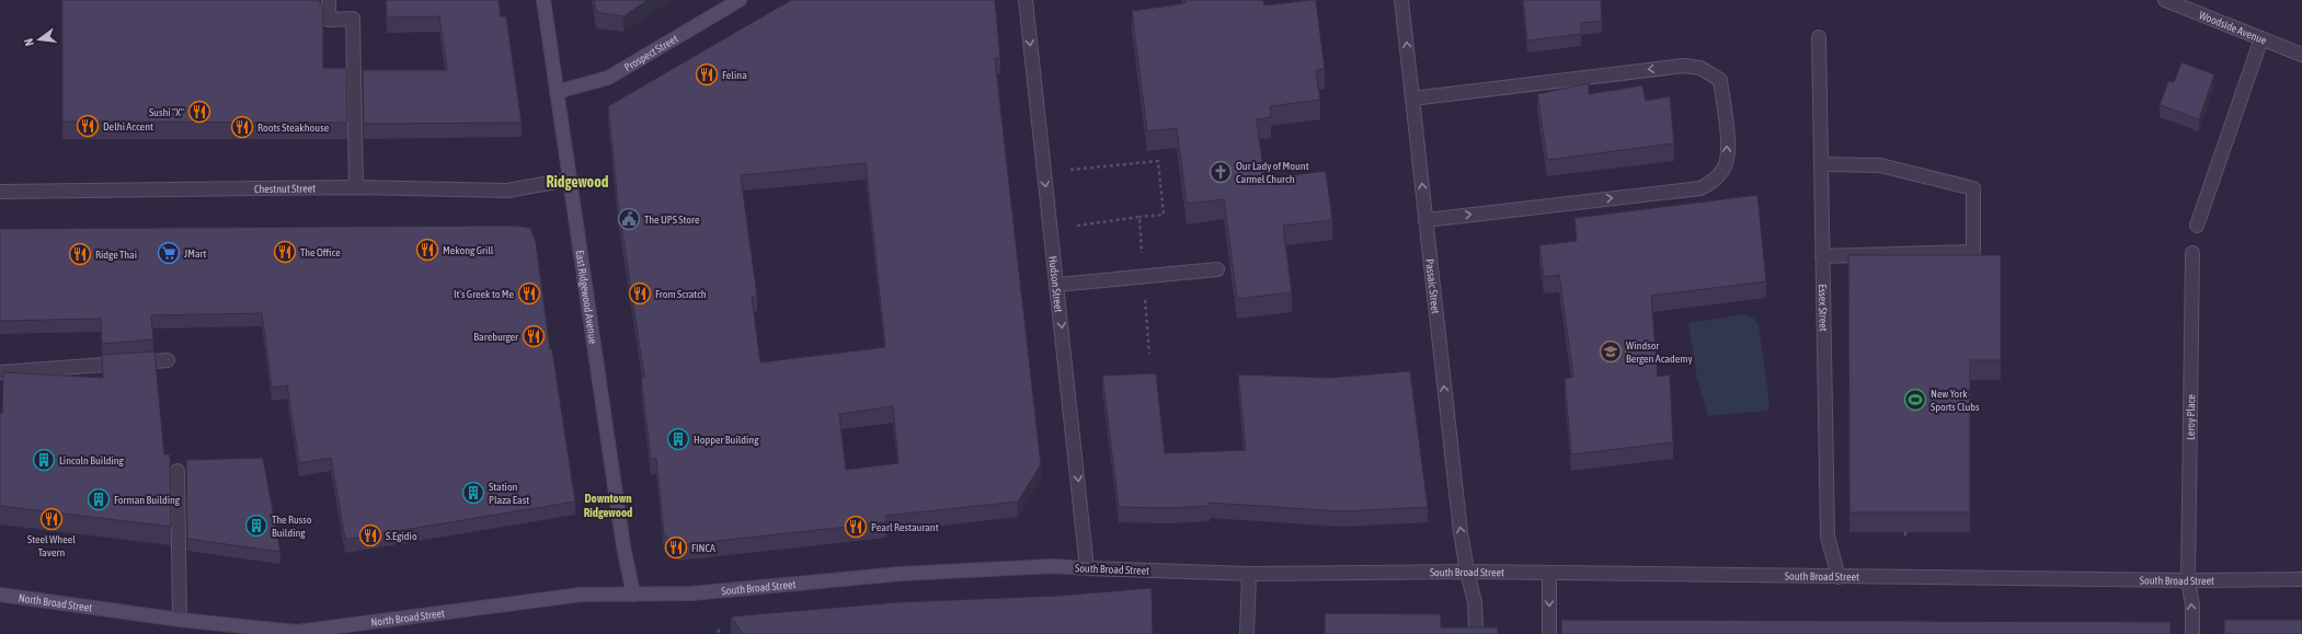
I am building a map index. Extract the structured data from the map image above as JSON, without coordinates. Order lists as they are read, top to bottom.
{
  "streets": {
    "street": [
      "Woodside Avenue",
      "Prospect Street",
      "Chestnut Street",
      "Hudson Street",
      "Passaic Street",
      "East Ridgewood Avenue",
      "Essex Street",
      "Leroy Place",
      "South Broad Street",
      "North Broad Street"
    ]
  },
  "crossings": [
    ["Prospect Street", "East Ridgewood Avenue"],
    ["Chestnut Street", "East Ridgewood Avenue"],
    ["Hudson Street", "South Broad Street"],
    ["Passaic Street", "South Broad Street"],
    ["East Ridgewood Avenue", "South Broad Street"],
    ["East Ridgewood Avenue", "North Broad Street"],
    ["Essex Street", "South Broad Street"],
    ["Leroy Place", "South Broad Street"],
    ["South Broad Street", "North Broad Street"]
  ],
  "one_way": ["Hudson Street", "Passaic Street"],
  "districts": ["Ridgewood", "Downtown Ridgewood"],
  "places": {
    "restaurant": [
      "Felina",
      "Sushi \"X\"",
      "Delhi Accent",
      "Roots Steakhouse",
      "Mekong Grill",
      "The Office",
      "Ridge Thai",
      "It's Greek to Me",
      "From Scratch",
      "Bareburger",
      "Steel Wheel Tavern",
      "Pearl Restaurant",
      "S.Egidio",
      "FINCA"
    ],
    "church": ["Our Lady of Mount Carmel Church"],
    "public building": ["The UPS Store"],
    "supermarket": ["JMart"],
    "school or university": ["Windsor Bergen Academy"],
    "sports": ["New York Sports Clubs"],
    "building": [
      "Hopper Building",
      "Lincoln Building",
      "Station Plaza East",
      "Forman Building",
      "The Russo Building"
    ]
  },
  "north": "left"
}
